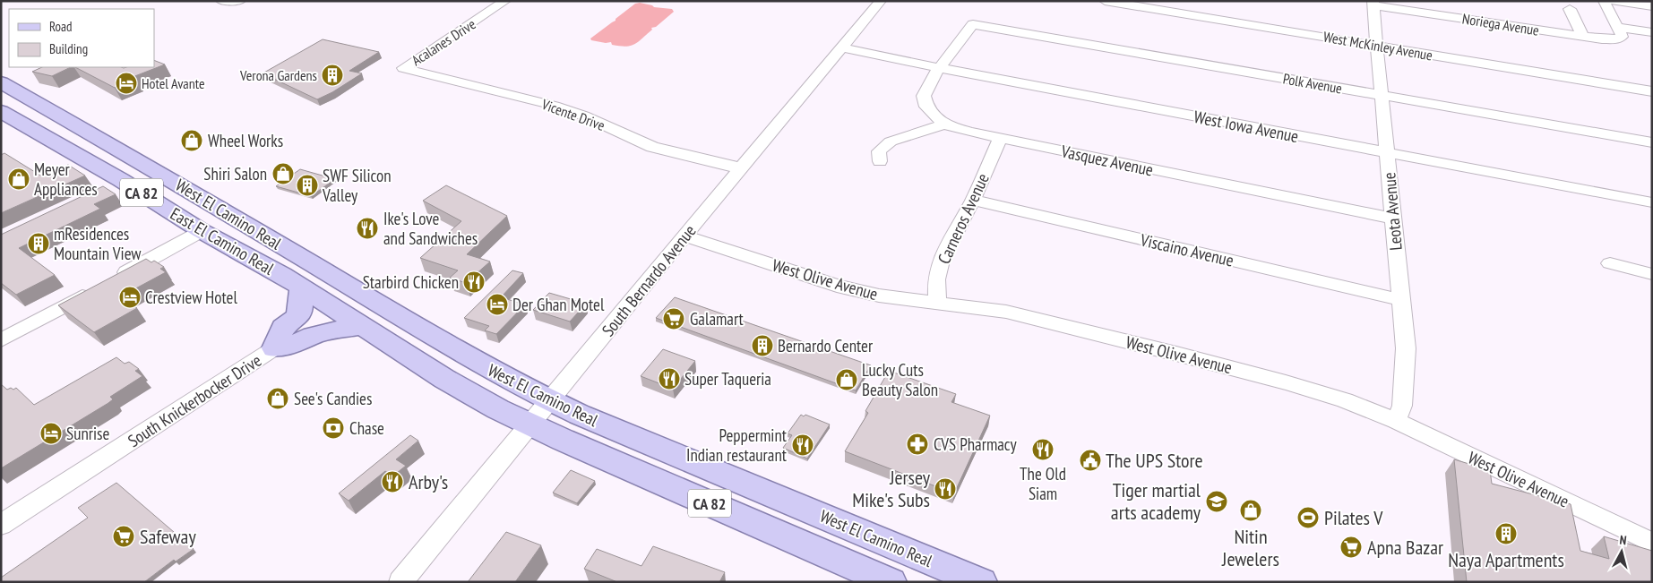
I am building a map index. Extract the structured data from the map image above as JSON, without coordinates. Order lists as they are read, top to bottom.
{
  "streets": {
    "main road": ["CA 82", "West El Camino Real", "East El Camino Real"],
    "street": [
      "Noriega Avenue",
      "Acalanes Drive",
      "West McKinley Avenue",
      "Polk Avenue",
      "Vicente Drive",
      "West Iowa Avenue",
      "Vasquez Avenue",
      "Leota Avenue",
      "Carneros Avenue",
      "Viscaino Avenue",
      "West Olive Avenue",
      "South Bernardo Avenue",
      "South Knickerbocker Drive"
    ]
  },
  "crossings": [
    ["Noriega Avenue", "Leota Avenue"],
    ["Acalanes Drive", "Vicente Drive"],
    ["West McKinley Avenue", "Leota Avenue"],
    ["Polk Avenue", "West Iowa Avenue"],
    ["Polk Avenue", "Leota Avenue"],
    ["Vicente Drive", "South Bernardo Avenue"],
    ["West Iowa Avenue", "Leota Avenue"],
    ["West Iowa Avenue", "South Bernardo Avenue"],
    ["Vasquez Avenue", "Leota Avenue"],
    ["Vasquez Avenue", "Carneros Avenue"],
    ["CA 82", "West El Camino Real"],
    ["Leota Avenue", "Viscaino Avenue"],
    ["Leota Avenue", "West Olive Avenue"],
    ["West El Camino Real", "East El Camino Real"],
    ["West El Camino Real", "South Bernardo Avenue"],
    ["Carneros Avenue", "Viscaino Avenue"],
    ["Carneros Avenue", "West Olive Avenue"],
    ["West Olive Avenue", "South Bernardo Avenue"]
  ],
  "places": {
    "building": [
      "Verona Gardens",
      "SWF Silicon Valley",
      "mResidences Mountain View",
      "Bernardo Center",
      "Naya Apartments"
    ],
    "hotel": [
      "Hotel Avante",
      "Crestview Hotel",
      "Der Ghan Motel",
      "Sunrise"
    ],
    "shop": [
      "Wheel Works",
      "Shiri Salon",
      "Meyer Appliances",
      "Lucky Cuts Beauty Salon",
      "See's Candies",
      "Nitin Jewelers"
    ],
    "restaurant": [
      "Ike's Love and Sandwiches",
      "Starbird Chicken",
      "Super Taqueria",
      "Peppermint Indian restaurant",
      "The Old Siam",
      "Arby's",
      "Jersey Mike's Subs"
    ],
    "supermarket": ["Galamart", "Safeway", "Apna Bazar"],
    "bank": ["Chase"],
    "pharmacy": ["CVS Pharmacy"],
    "public building": ["The UPS Store"],
    "school or university": ["Tiger martial arts academy"],
    "sports": ["Pilates V"]
  },
  "legend": ["Road", "Building"],
  "north": "top"
}
